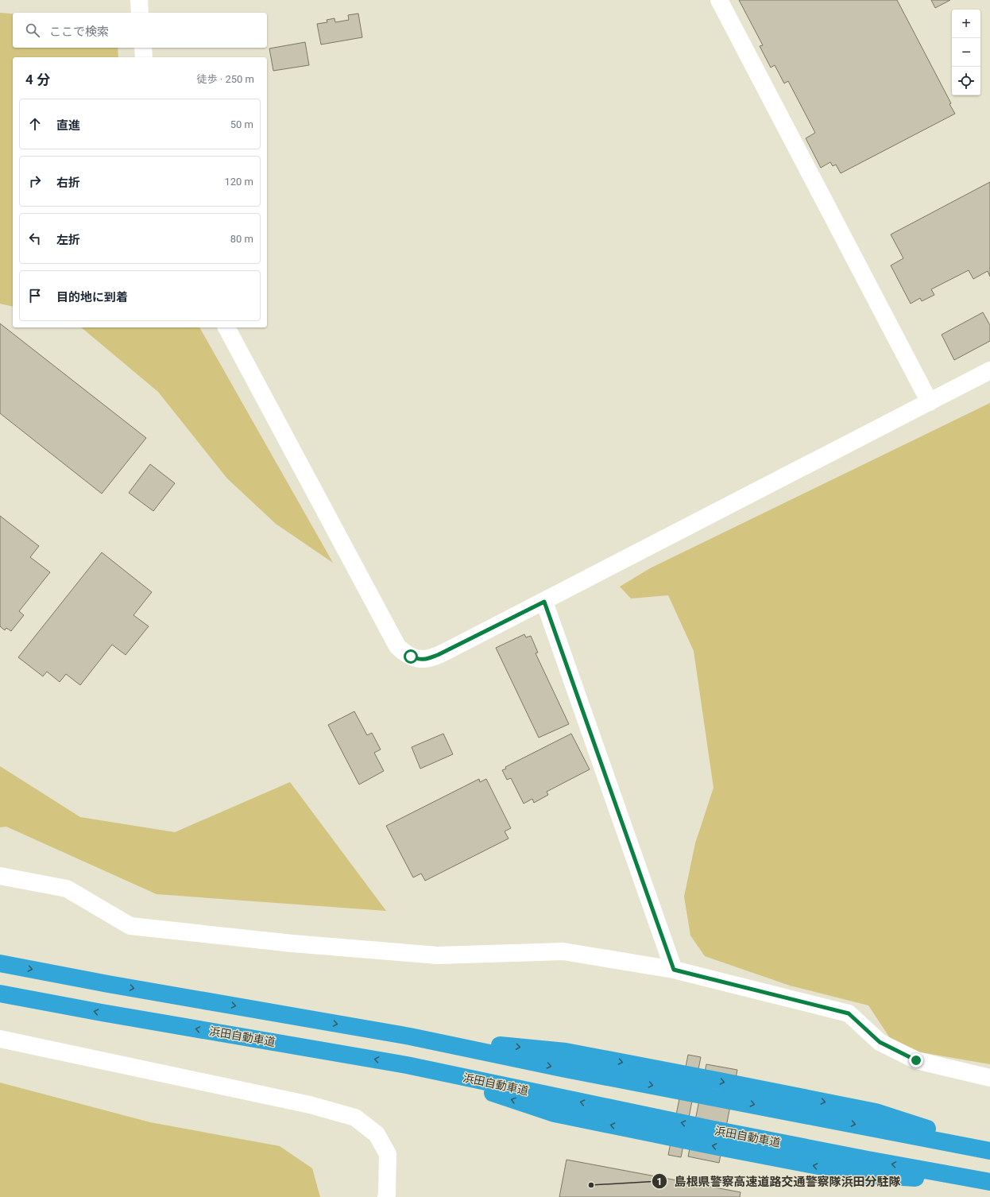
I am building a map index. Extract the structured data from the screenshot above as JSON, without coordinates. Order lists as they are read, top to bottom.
{
  "streets": {
    "highway": ["浜田自動車道"]
  },
  "places": ["島根県警察高速道路交通警察隊浜田分駐隊"],
  "page": {
    "map_buttons": ["+", "−"],
    "search": "ここで検索",
    "heading": ["4 分", "徒歩 · 250 m"],
    "list": [
      ["直進", "50 m"],
      ["右折", "120 m"],
      ["左折", "80 m"],
      "目的地に到着"
    ]
  }
}
